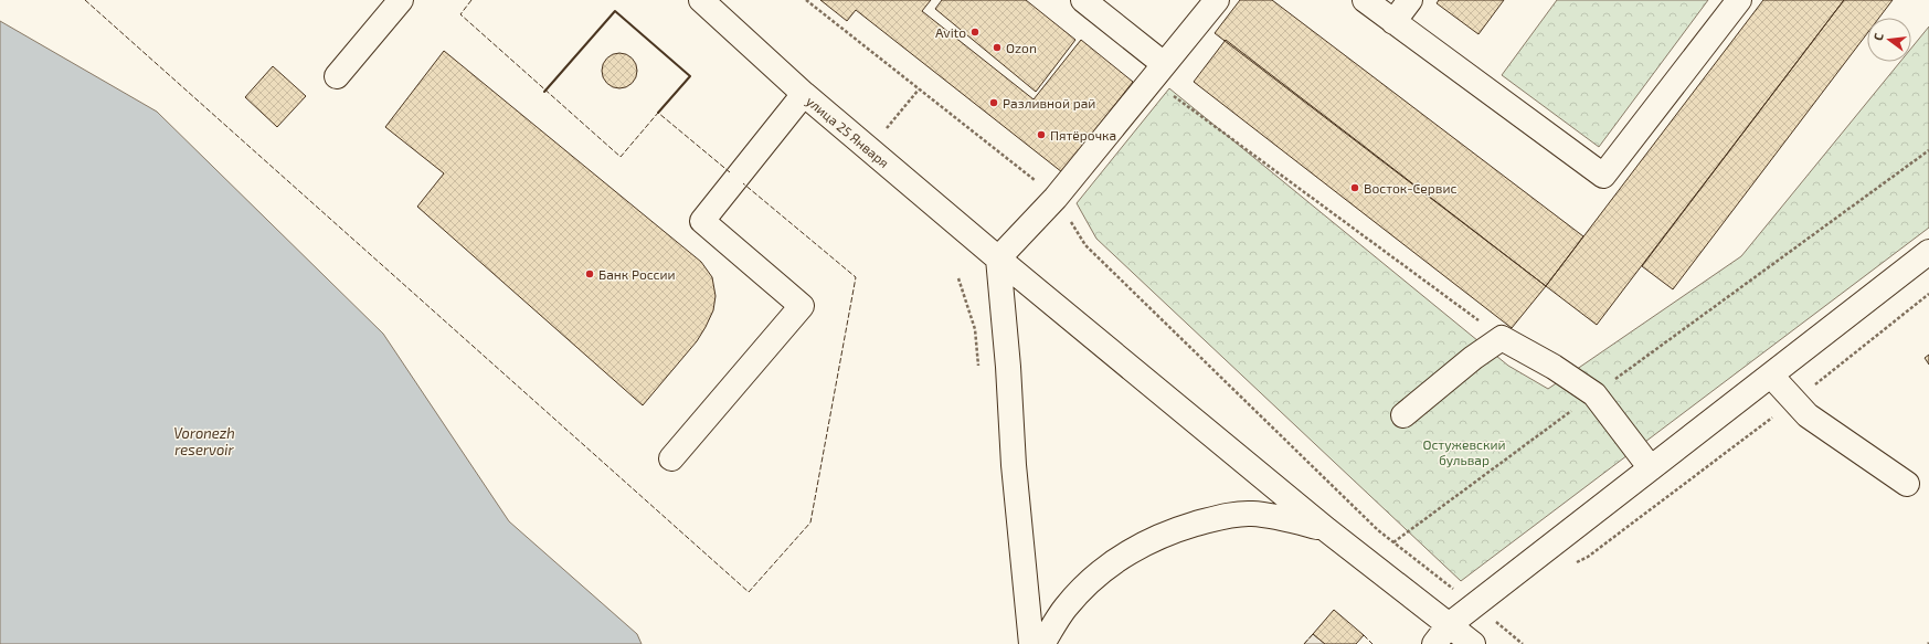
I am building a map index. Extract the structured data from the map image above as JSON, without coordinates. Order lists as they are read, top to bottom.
{
  "streets": {
    "street": ["улица 25 Января"]
  },
  "water": ["Voronezh reservoir"],
  "parks": ["Остужевский бульвар"],
  "places": [
    "Avito",
    "Ozon",
    "Разливной рай",
    "Пятёрочка",
    "Восток-Сервис",
    "Банк России"
  ],
  "north": "left"
}
